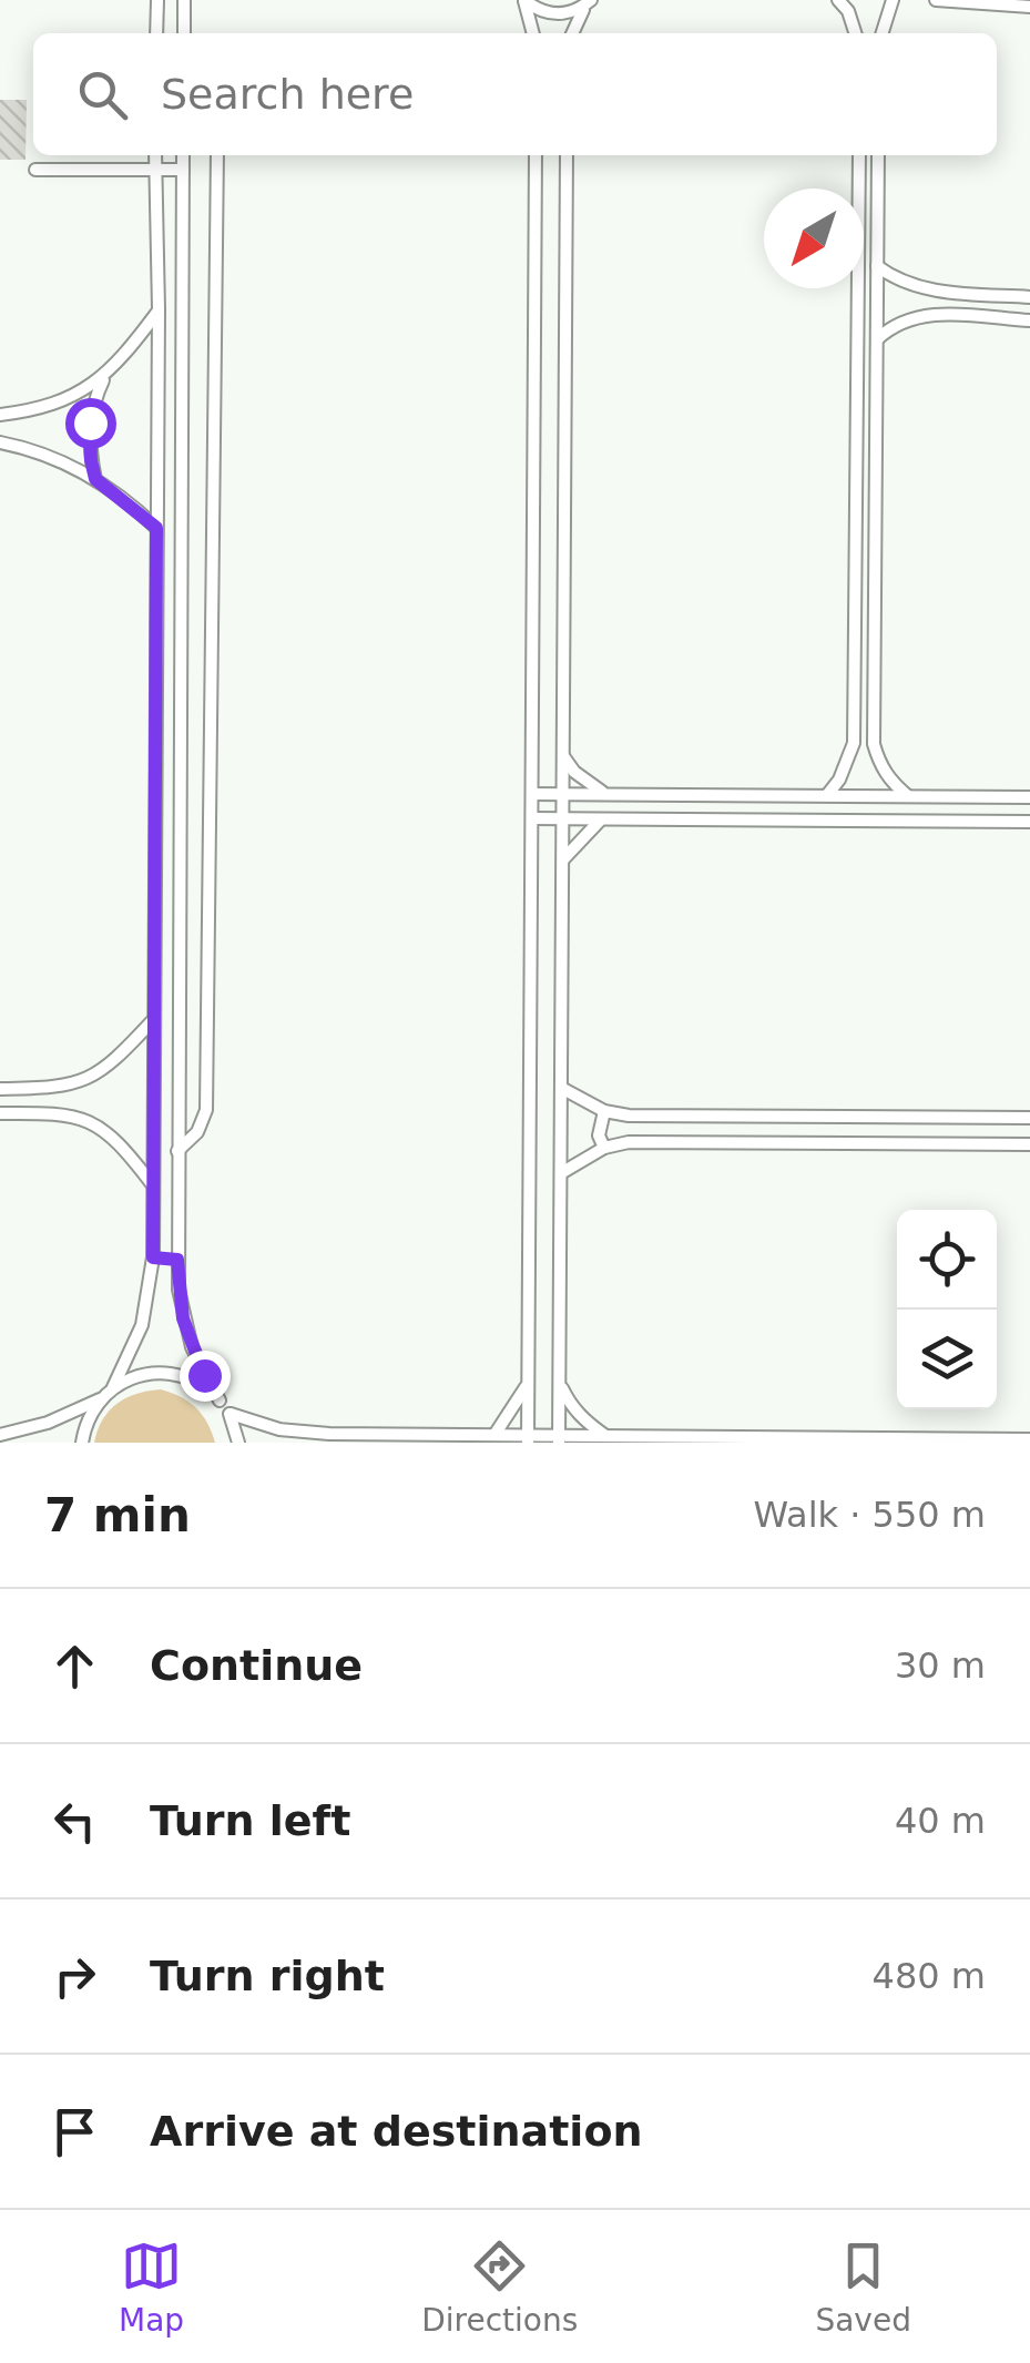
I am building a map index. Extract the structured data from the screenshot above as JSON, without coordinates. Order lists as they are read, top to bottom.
{
  "north": "bottom left",
  "page": {
    "search": "Search here",
    "heading": ["7 min", "Walk · 550 m"],
    "list": [
      ["Continue", "30 m"],
      ["Turn left", "40 m"],
      ["Turn right", "480 m"],
      "Arrive at destination"
    ],
    "nav": ["Map", "Directions", "Saved"]
  }
}
